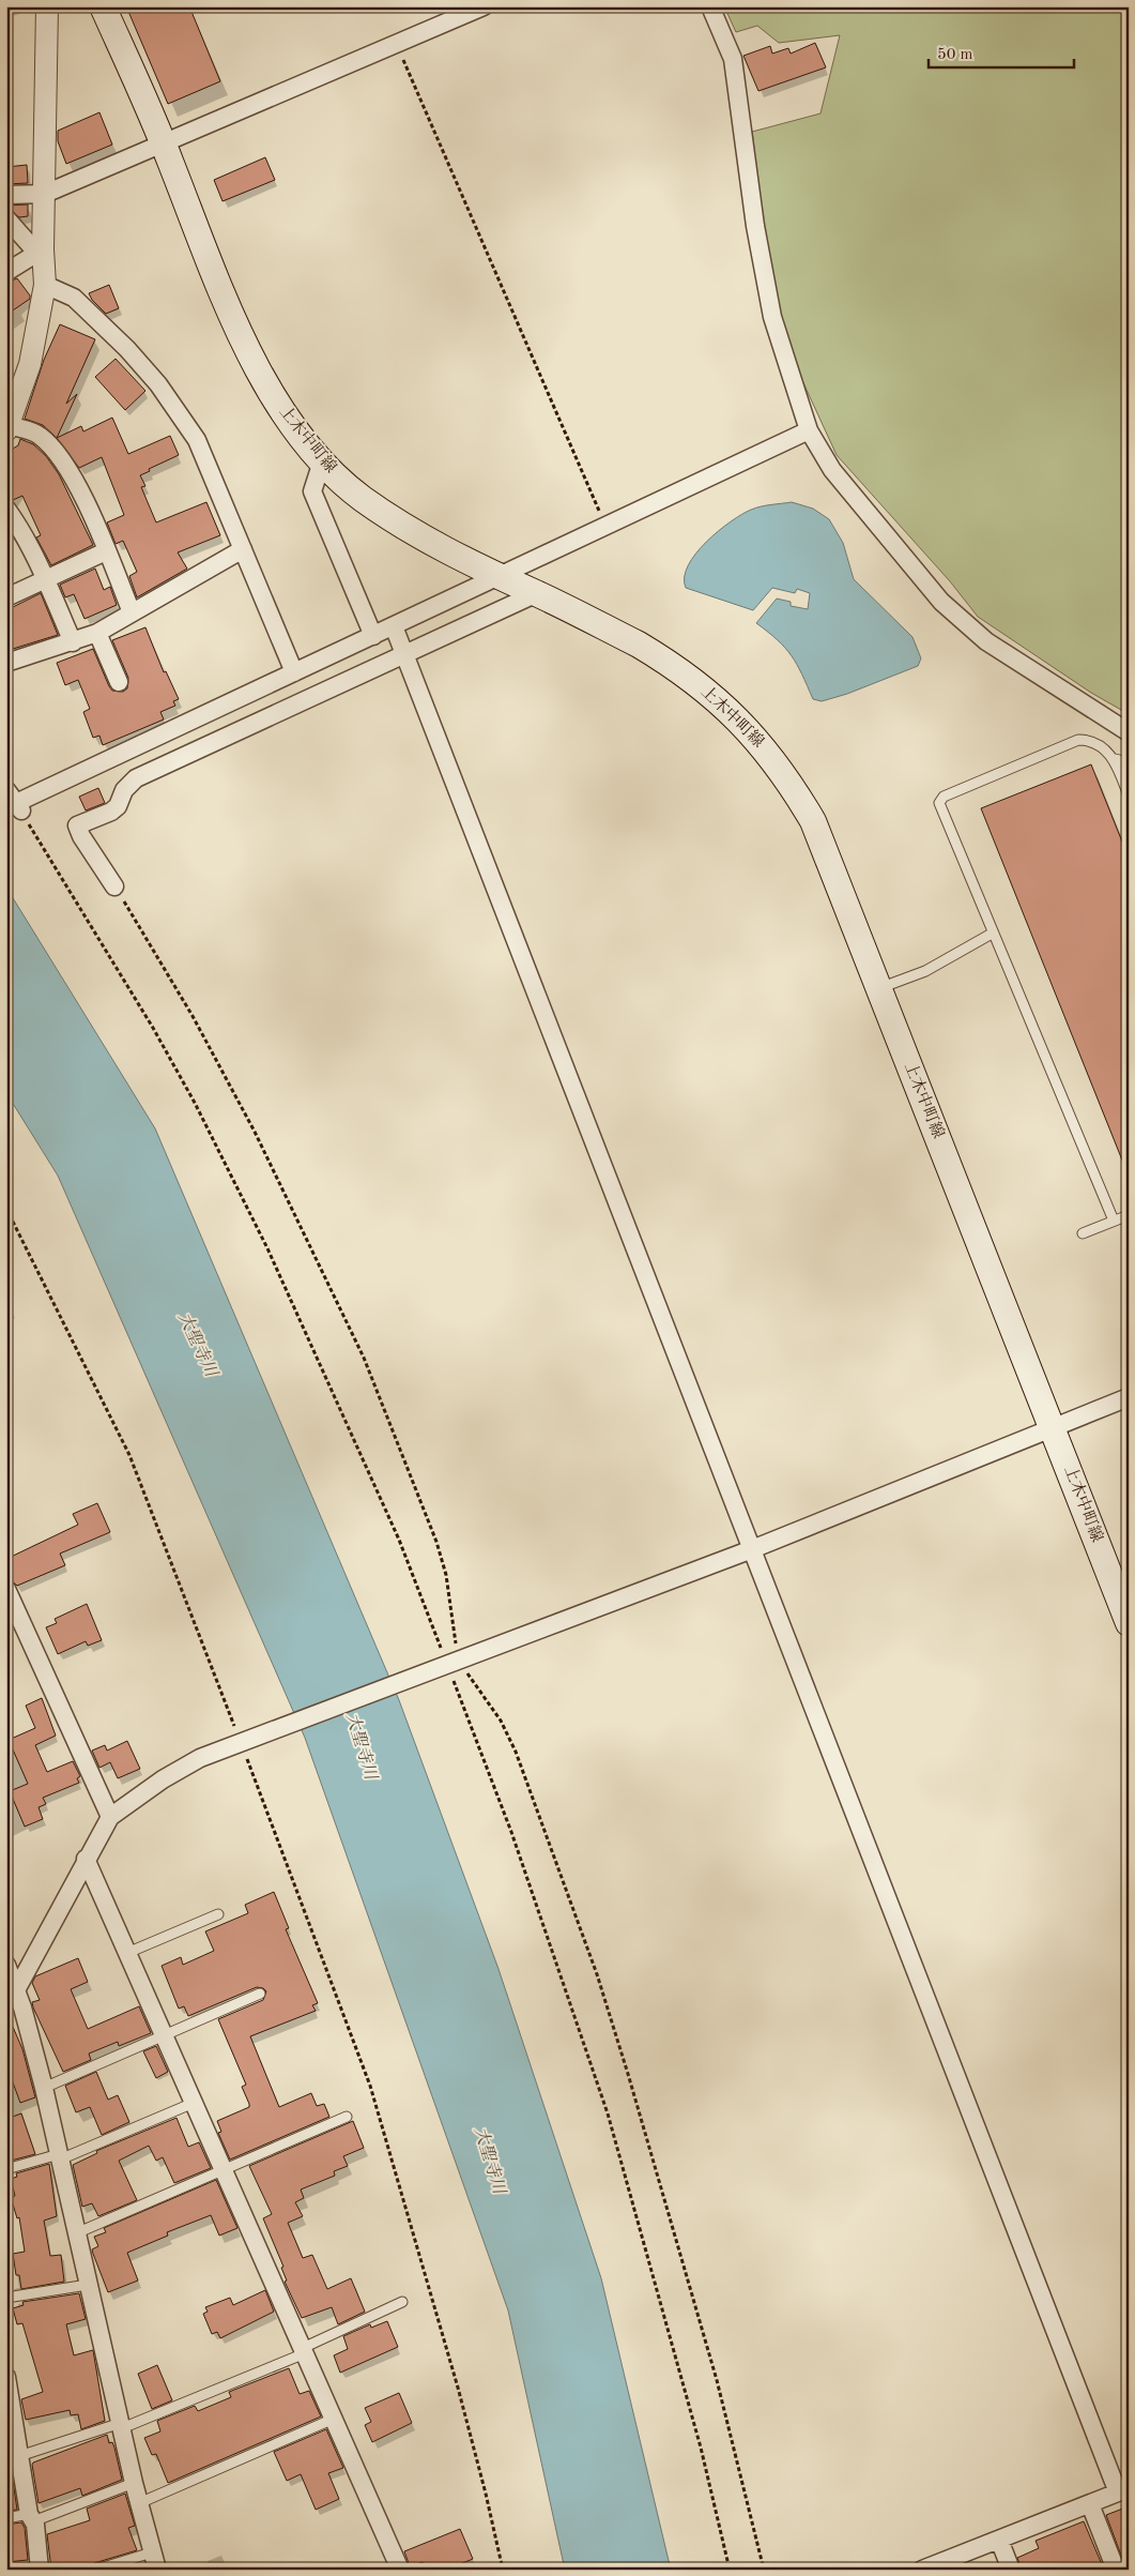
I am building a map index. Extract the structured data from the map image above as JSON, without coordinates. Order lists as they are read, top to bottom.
{
  "streets": {
    "main road": ["上木中町線"]
  },
  "water": ["大聖寺川"],
  "scale_bar": "50 m"
}
